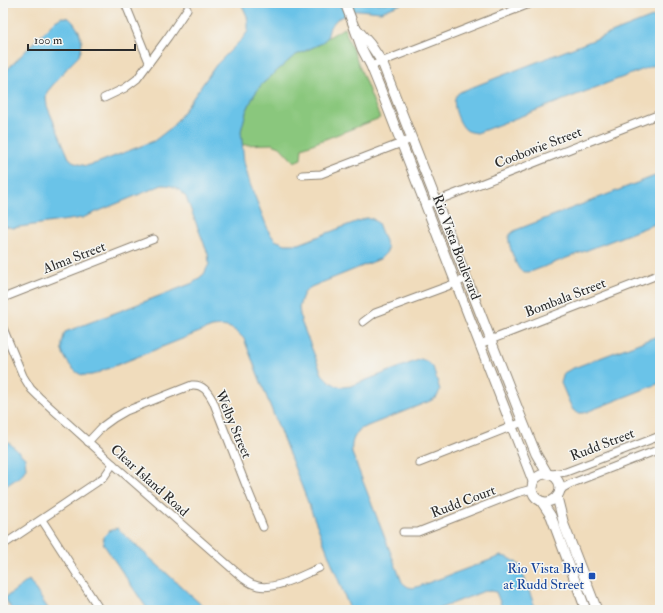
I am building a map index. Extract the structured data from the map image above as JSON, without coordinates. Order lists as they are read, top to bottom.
{
  "streets": {
    "street": [
      "Coobowie Street",
      "Rio Vista Boulevard",
      "Alma Street",
      "Bombala Street",
      "Welby Street",
      "Rudd Street",
      "Clear Island Road",
      "Rudd Court"
    ]
  },
  "crossings": [
    ["Coobowie Street", "Rio Vista Boulevard"],
    ["Rio Vista Boulevard", "Bombala Street"],
    ["Rio Vista Boulevard", "Rudd Street"],
    ["Rio Vista Boulevard", "Rudd Court"],
    ["Welby Street", "Clear Island Road"],
    ["Rudd Street", "Rudd Court"]
  ],
  "places": {
    "transit": ["Rio Vista Bvd at Rudd Street"]
  },
  "scale_bar": "100 m"
}
